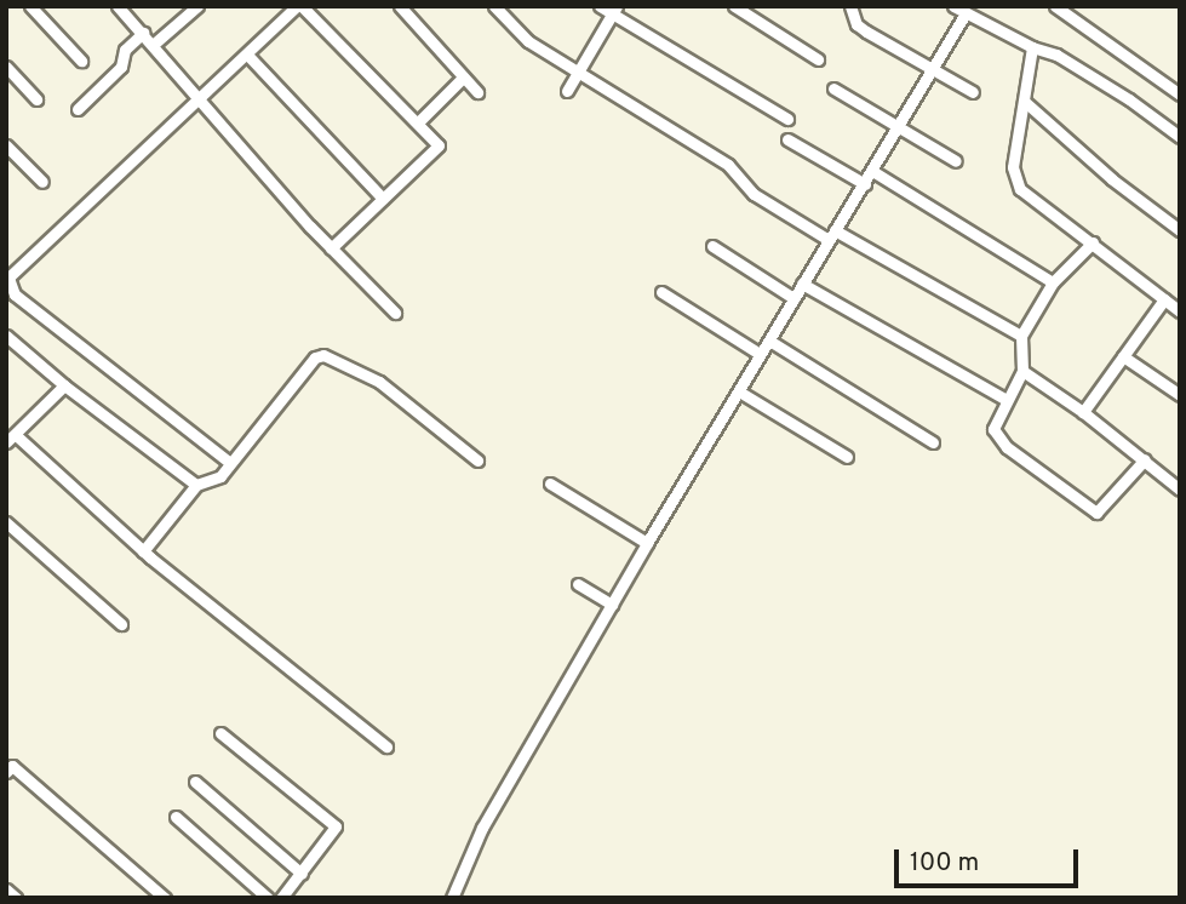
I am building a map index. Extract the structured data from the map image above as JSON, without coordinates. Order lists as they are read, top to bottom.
{
  "scale_bar": "100 m"
}
